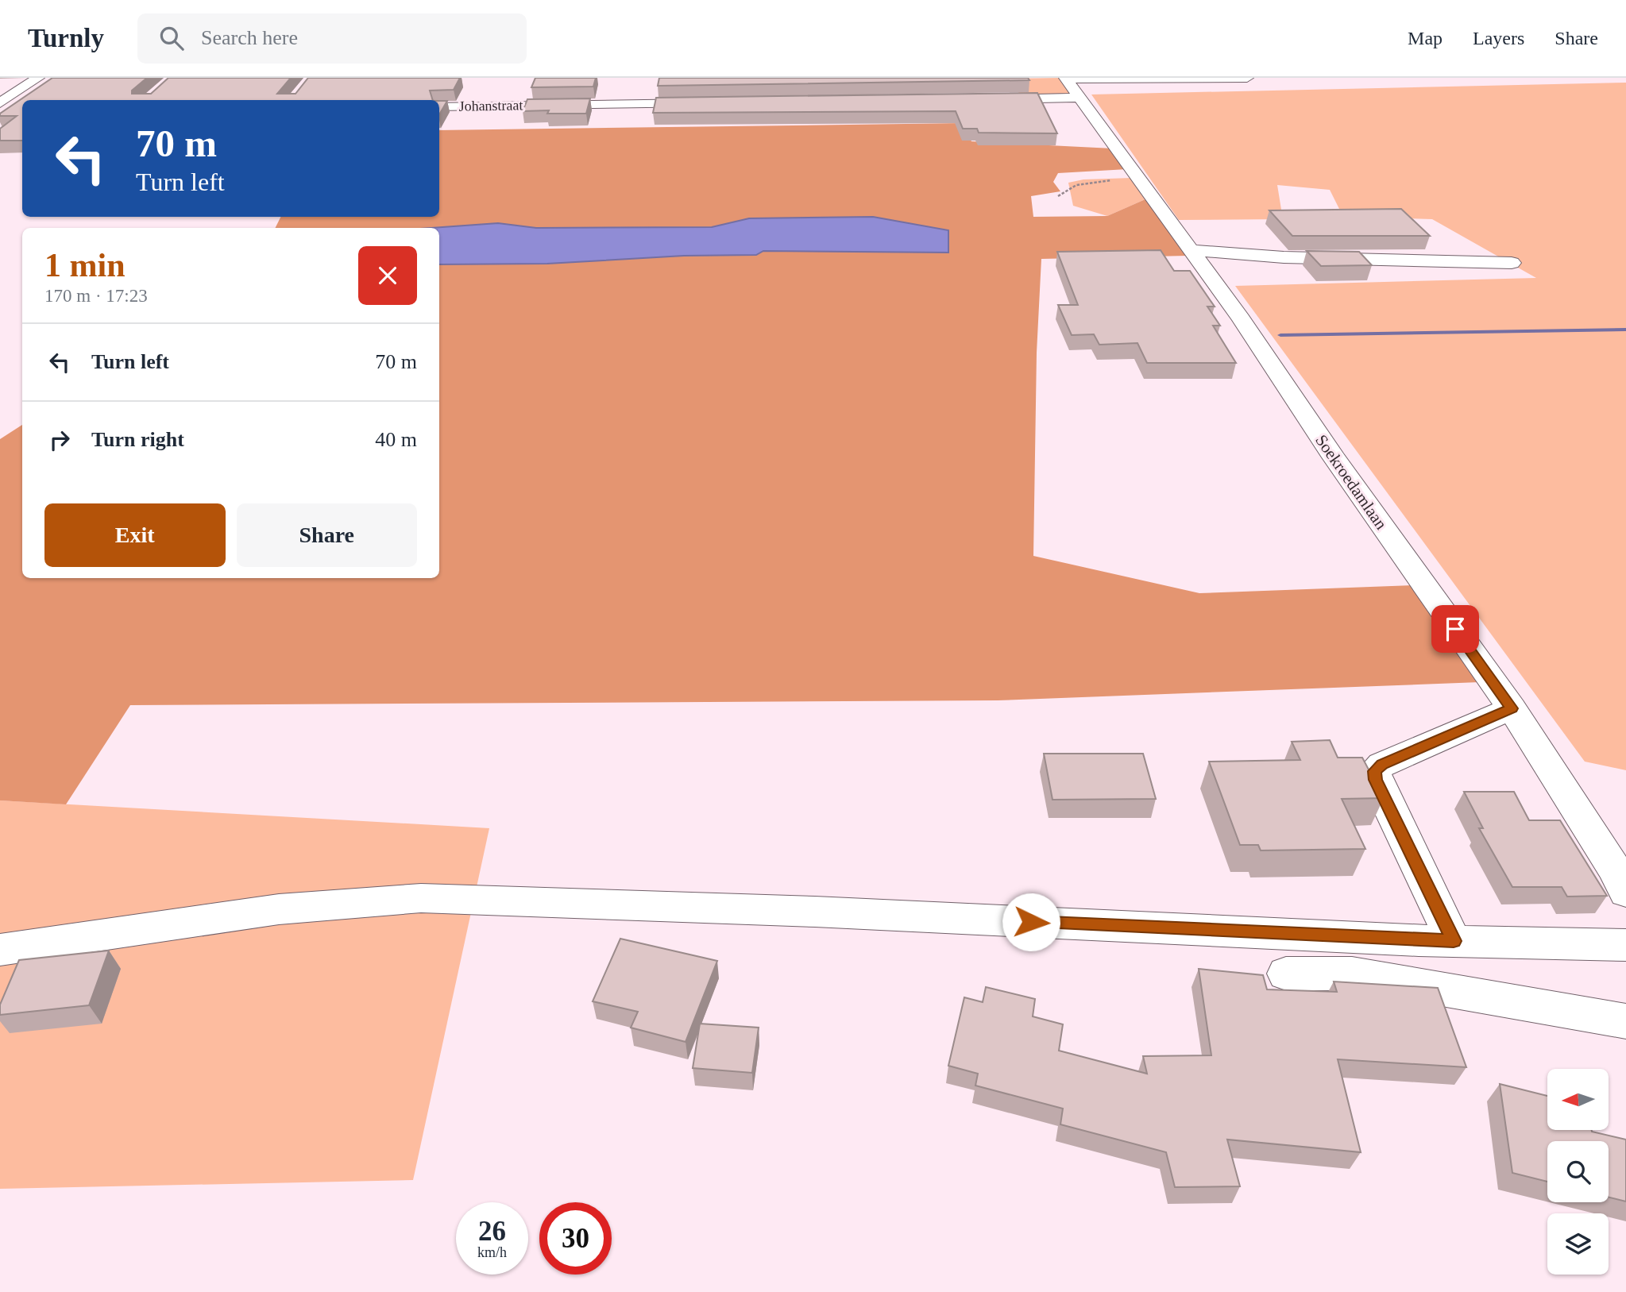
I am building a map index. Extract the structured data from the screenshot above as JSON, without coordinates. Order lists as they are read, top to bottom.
{
  "streets": {
    "street": ["Johanstraat", "Soekroedamlaan"]
  },
  "north": "left",
  "page": {
    "header": "Turnly",
    "search": "Search here",
    "nav": ["Map", "Layers", "Share"],
    "turn": ["70 m", "Turn left"],
    "heading": ["1 min", "170 m · 17:23"],
    "list": [
      {
        "name": "Turn left",
        "value": "70 m"
      },
      {
        "name": "Turn right",
        "value": "40 m"
      }
    ],
    "buttons": ["Exit", "Share"],
    "speed": "26 km/h",
    "limit": "30"
  }
}
